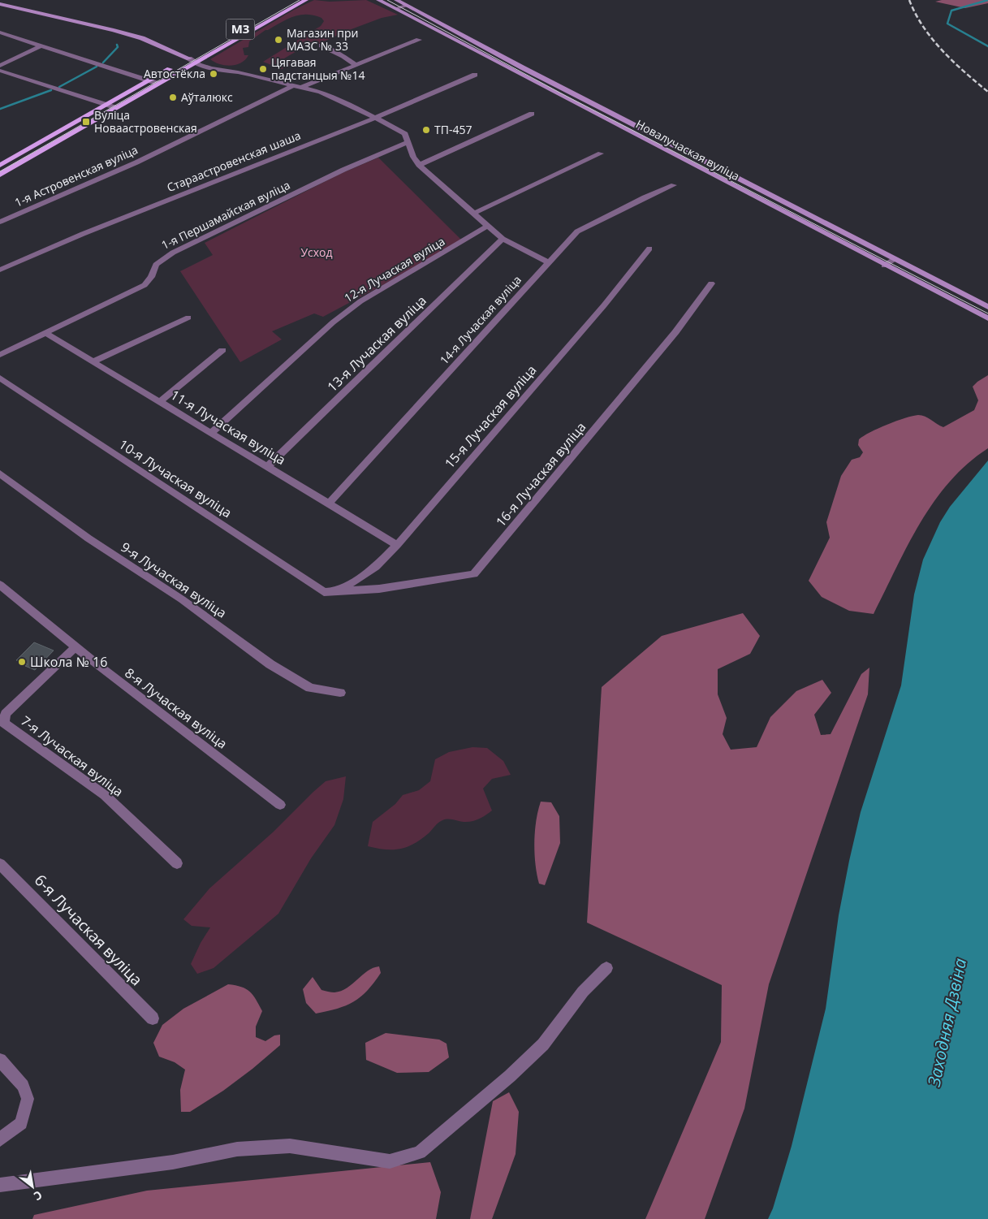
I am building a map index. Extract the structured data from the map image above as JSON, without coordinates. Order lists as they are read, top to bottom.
{
  "streets": {
    "main road": ["М3", "Новалучаская вуліца"],
    "street": [
      "Стараастровенская шаша",
      "1-я Астровенская вуліца",
      "1-я Першамайская вуліца",
      "12-я Лучаская вуліца",
      "14-я Лучаская вуліца",
      "13-я Лучаская вуліца",
      "15-я Лучаская вуліца",
      "11-я Лучаская вуліца",
      "16-я Лучаская вуліца",
      "10-я Лучаская вуліца",
      "9-я Лучаская вуліца",
      "8-я Лучаская вуліца",
      "7-я Лучаская вуліца",
      "6-я Лучаская вуліца"
    ]
  },
  "crossings": [
    ["1-я Першамайская вуліца", "11-я Лучаская вуліца"],
    ["12-я Лучаская вуліца", "11-я Лучаская вуліца"],
    ["14-я Лучаская вуліца", "11-я Лучаская вуліца"],
    ["13-я Лучаская вуліца", "11-я Лучаская вуліца"],
    ["15-я Лучаская вуліца", "11-я Лучаская вуліца"],
    ["15-я Лучаская вуліца", "16-я Лучаская вуліца"],
    ["15-я Лучаская вуліца", "10-я Лучаская вуліца"],
    ["16-я Лучаская вуліца", "10-я Лучаская вуліца"],
    ["8-я Лучаская вуліца", "7-я Лучаская вуліца"]
  ],
  "water": ["Заходняя Дзвіна"],
  "parks": ["Усход"],
  "places": {
    "other": [
      "Магазин при МАЗС № 33",
      "Цягавая падстанцыя №14",
      "Автостёкла",
      "Аўталюкс",
      "ТП-457",
      "Школа № 16"
    ],
    "transit": ["Вуліца Новаастровенская"]
  },
  "north": "bottom right"
}
